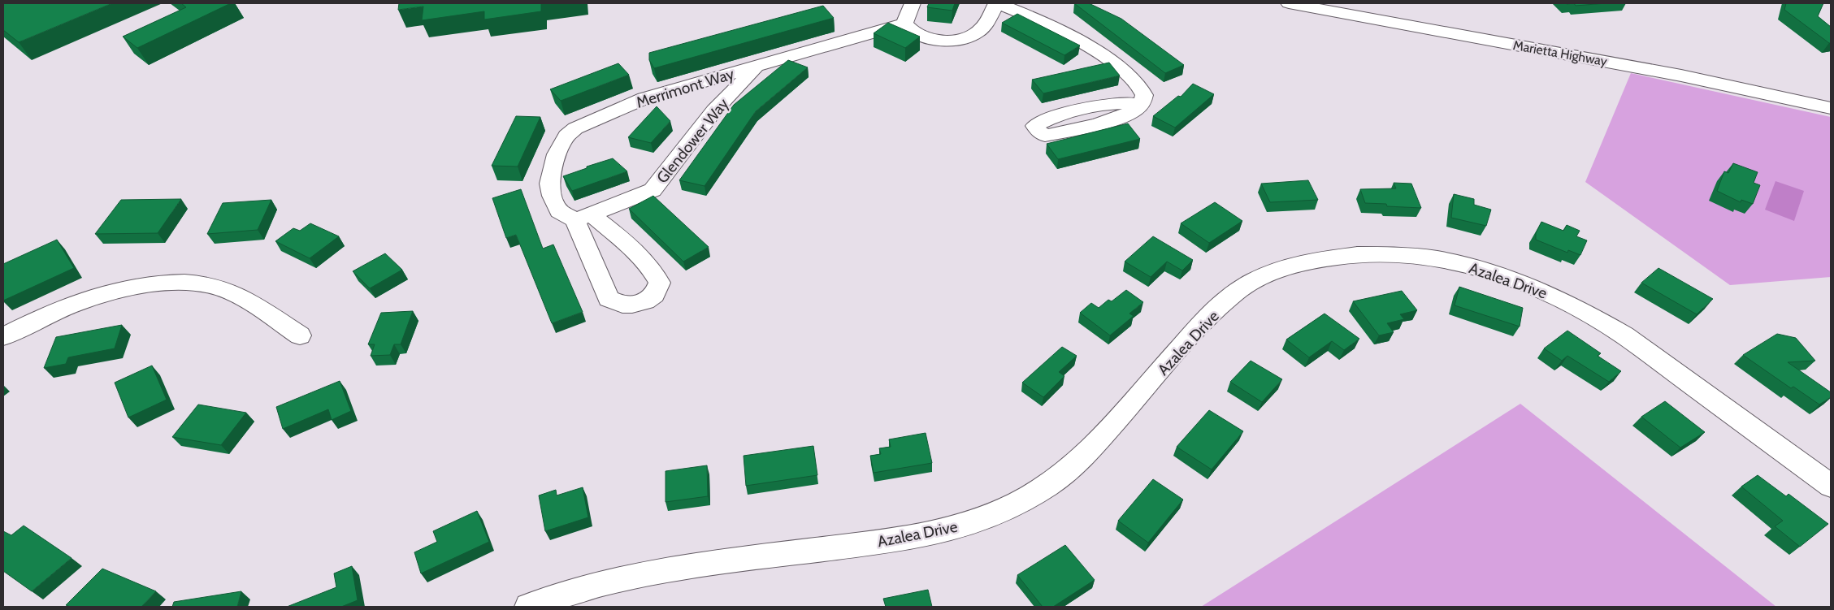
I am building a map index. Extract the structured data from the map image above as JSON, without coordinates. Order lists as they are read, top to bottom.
{
  "streets": {
    "main road": [
      "Marietta Highway",
      "Merrimont Way",
      "Glendower Way",
      "Azalea Drive"
    ]
  },
  "crossings": [
    ["Merrimont Way", "Glendower Way"]
  ]
}
